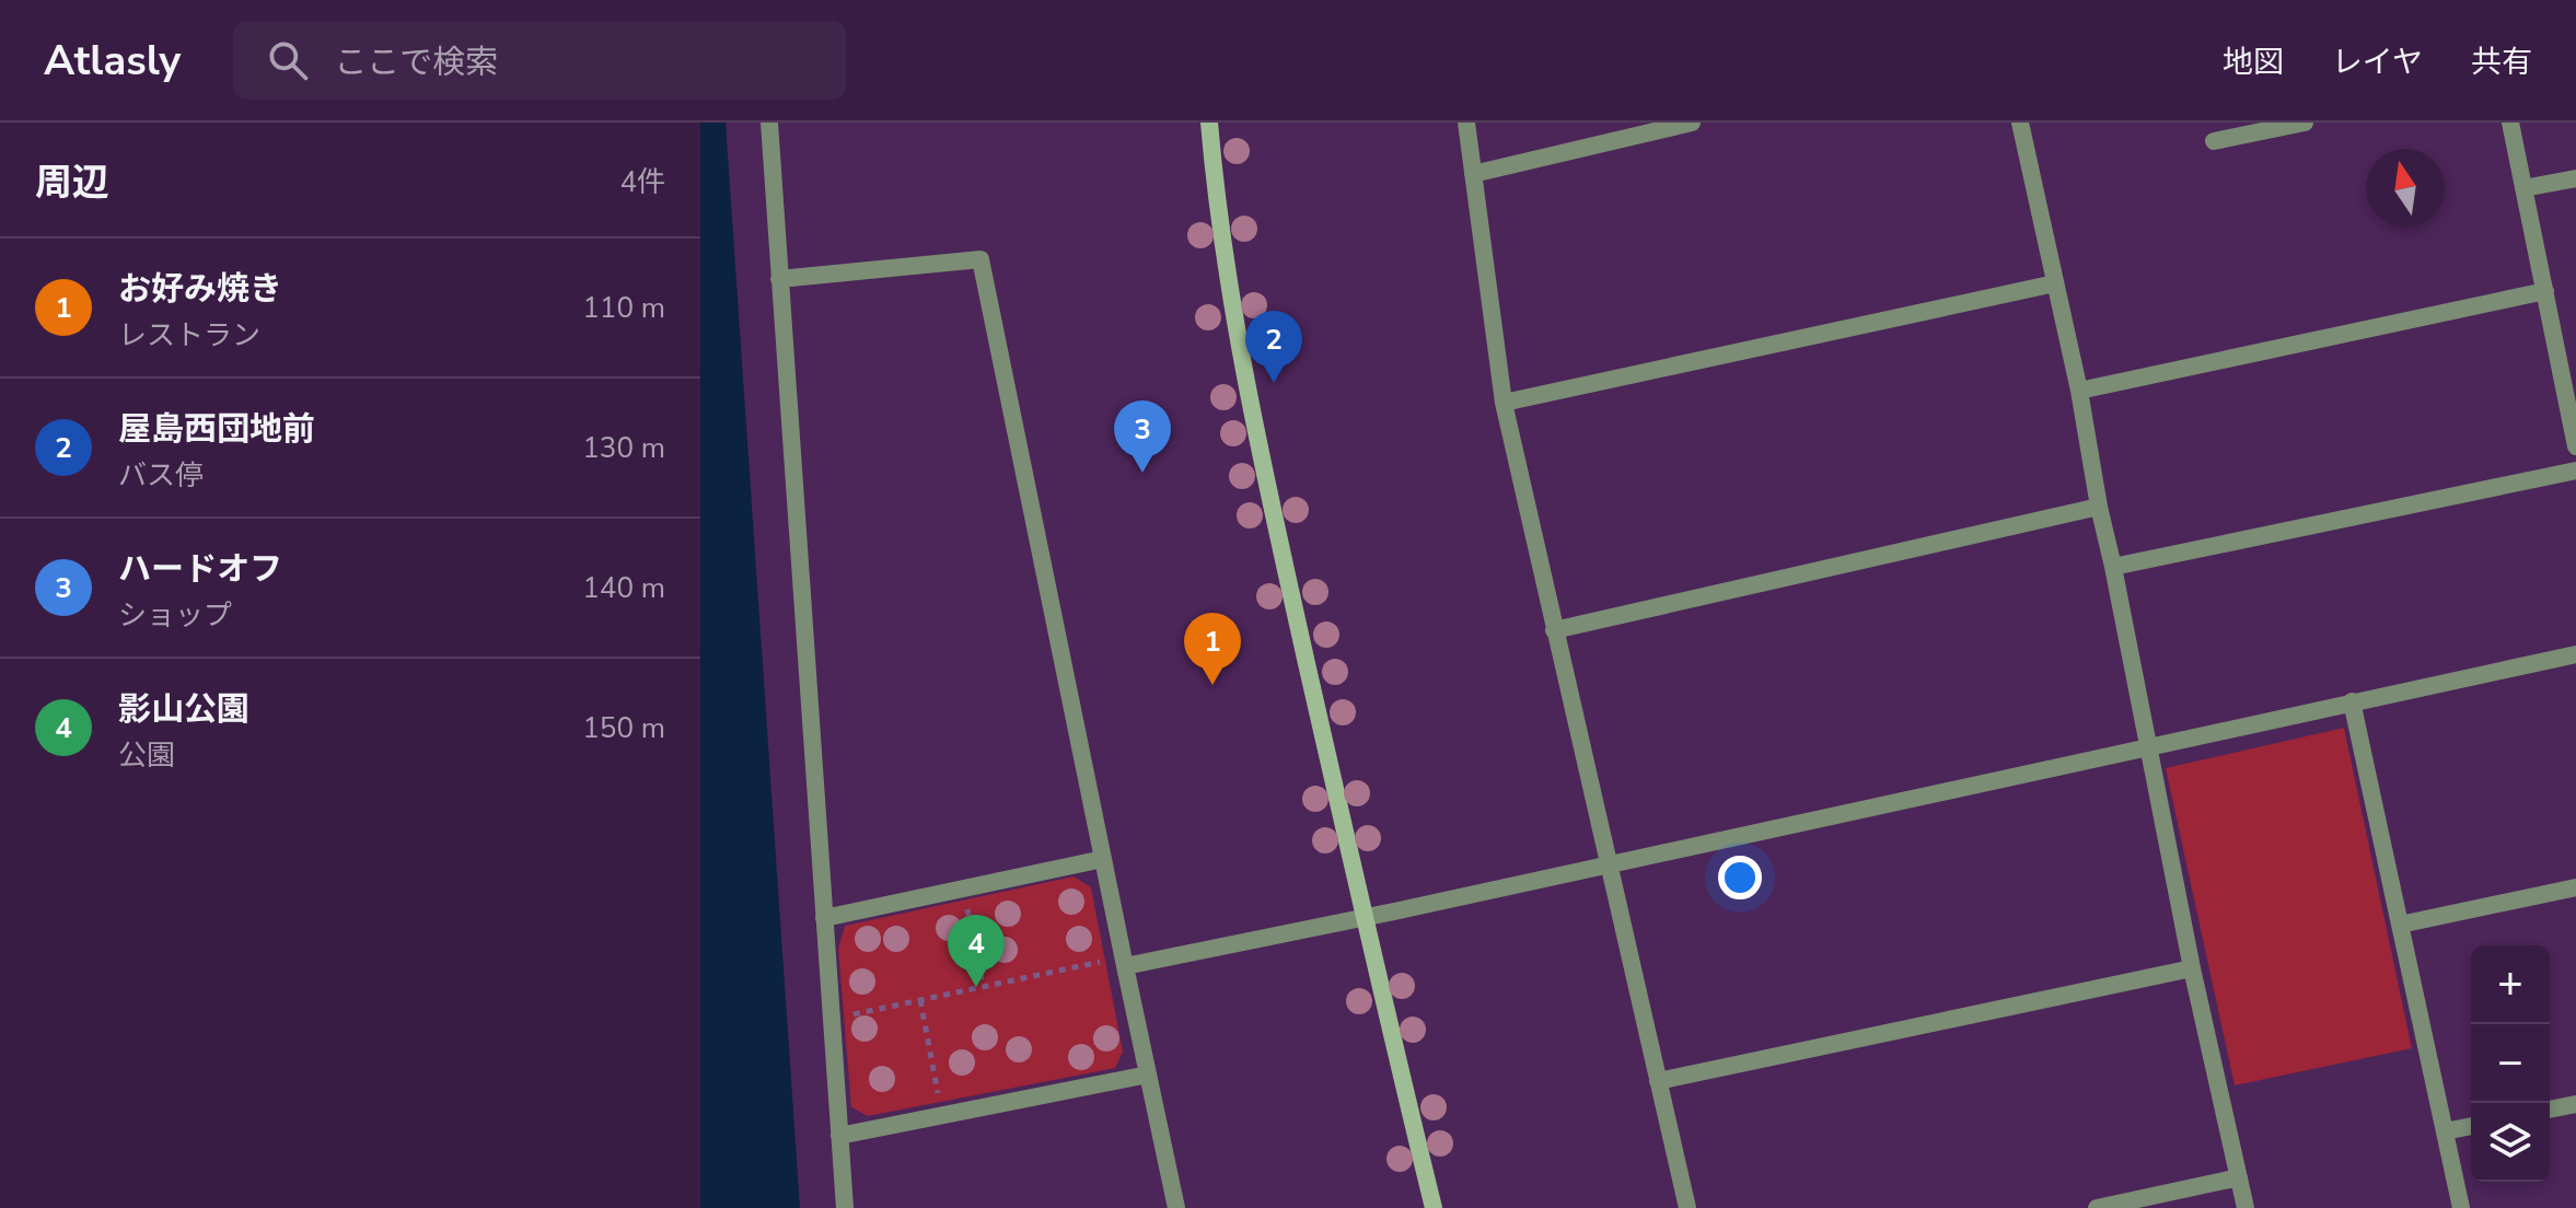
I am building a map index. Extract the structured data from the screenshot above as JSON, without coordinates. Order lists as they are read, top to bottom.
{
  "north": "top",
  "page": {
    "header": "Atlasly",
    "search": "ここで検索",
    "nav": ["地図", "レイヤ", "共有"],
    "heading": ["周辺", "4件"],
    "list": [
      {
        "mark": "1",
        "name": "お好み焼き",
        "note": "レストラン",
        "value": "110 m"
      },
      {
        "mark": "2",
        "name": "屋島西団地前",
        "note": "バス停",
        "value": "130 m"
      },
      {
        "mark": "3",
        "name": "ハードオフ",
        "note": "ショップ",
        "value": "140 m"
      },
      {
        "mark": "4",
        "name": "影山公園",
        "note": "公園",
        "value": "150 m"
      }
    ],
    "pins": [
      "2",
      "3",
      "1",
      "4"
    ],
    "map_buttons": ["+", "−"]
  }
}
